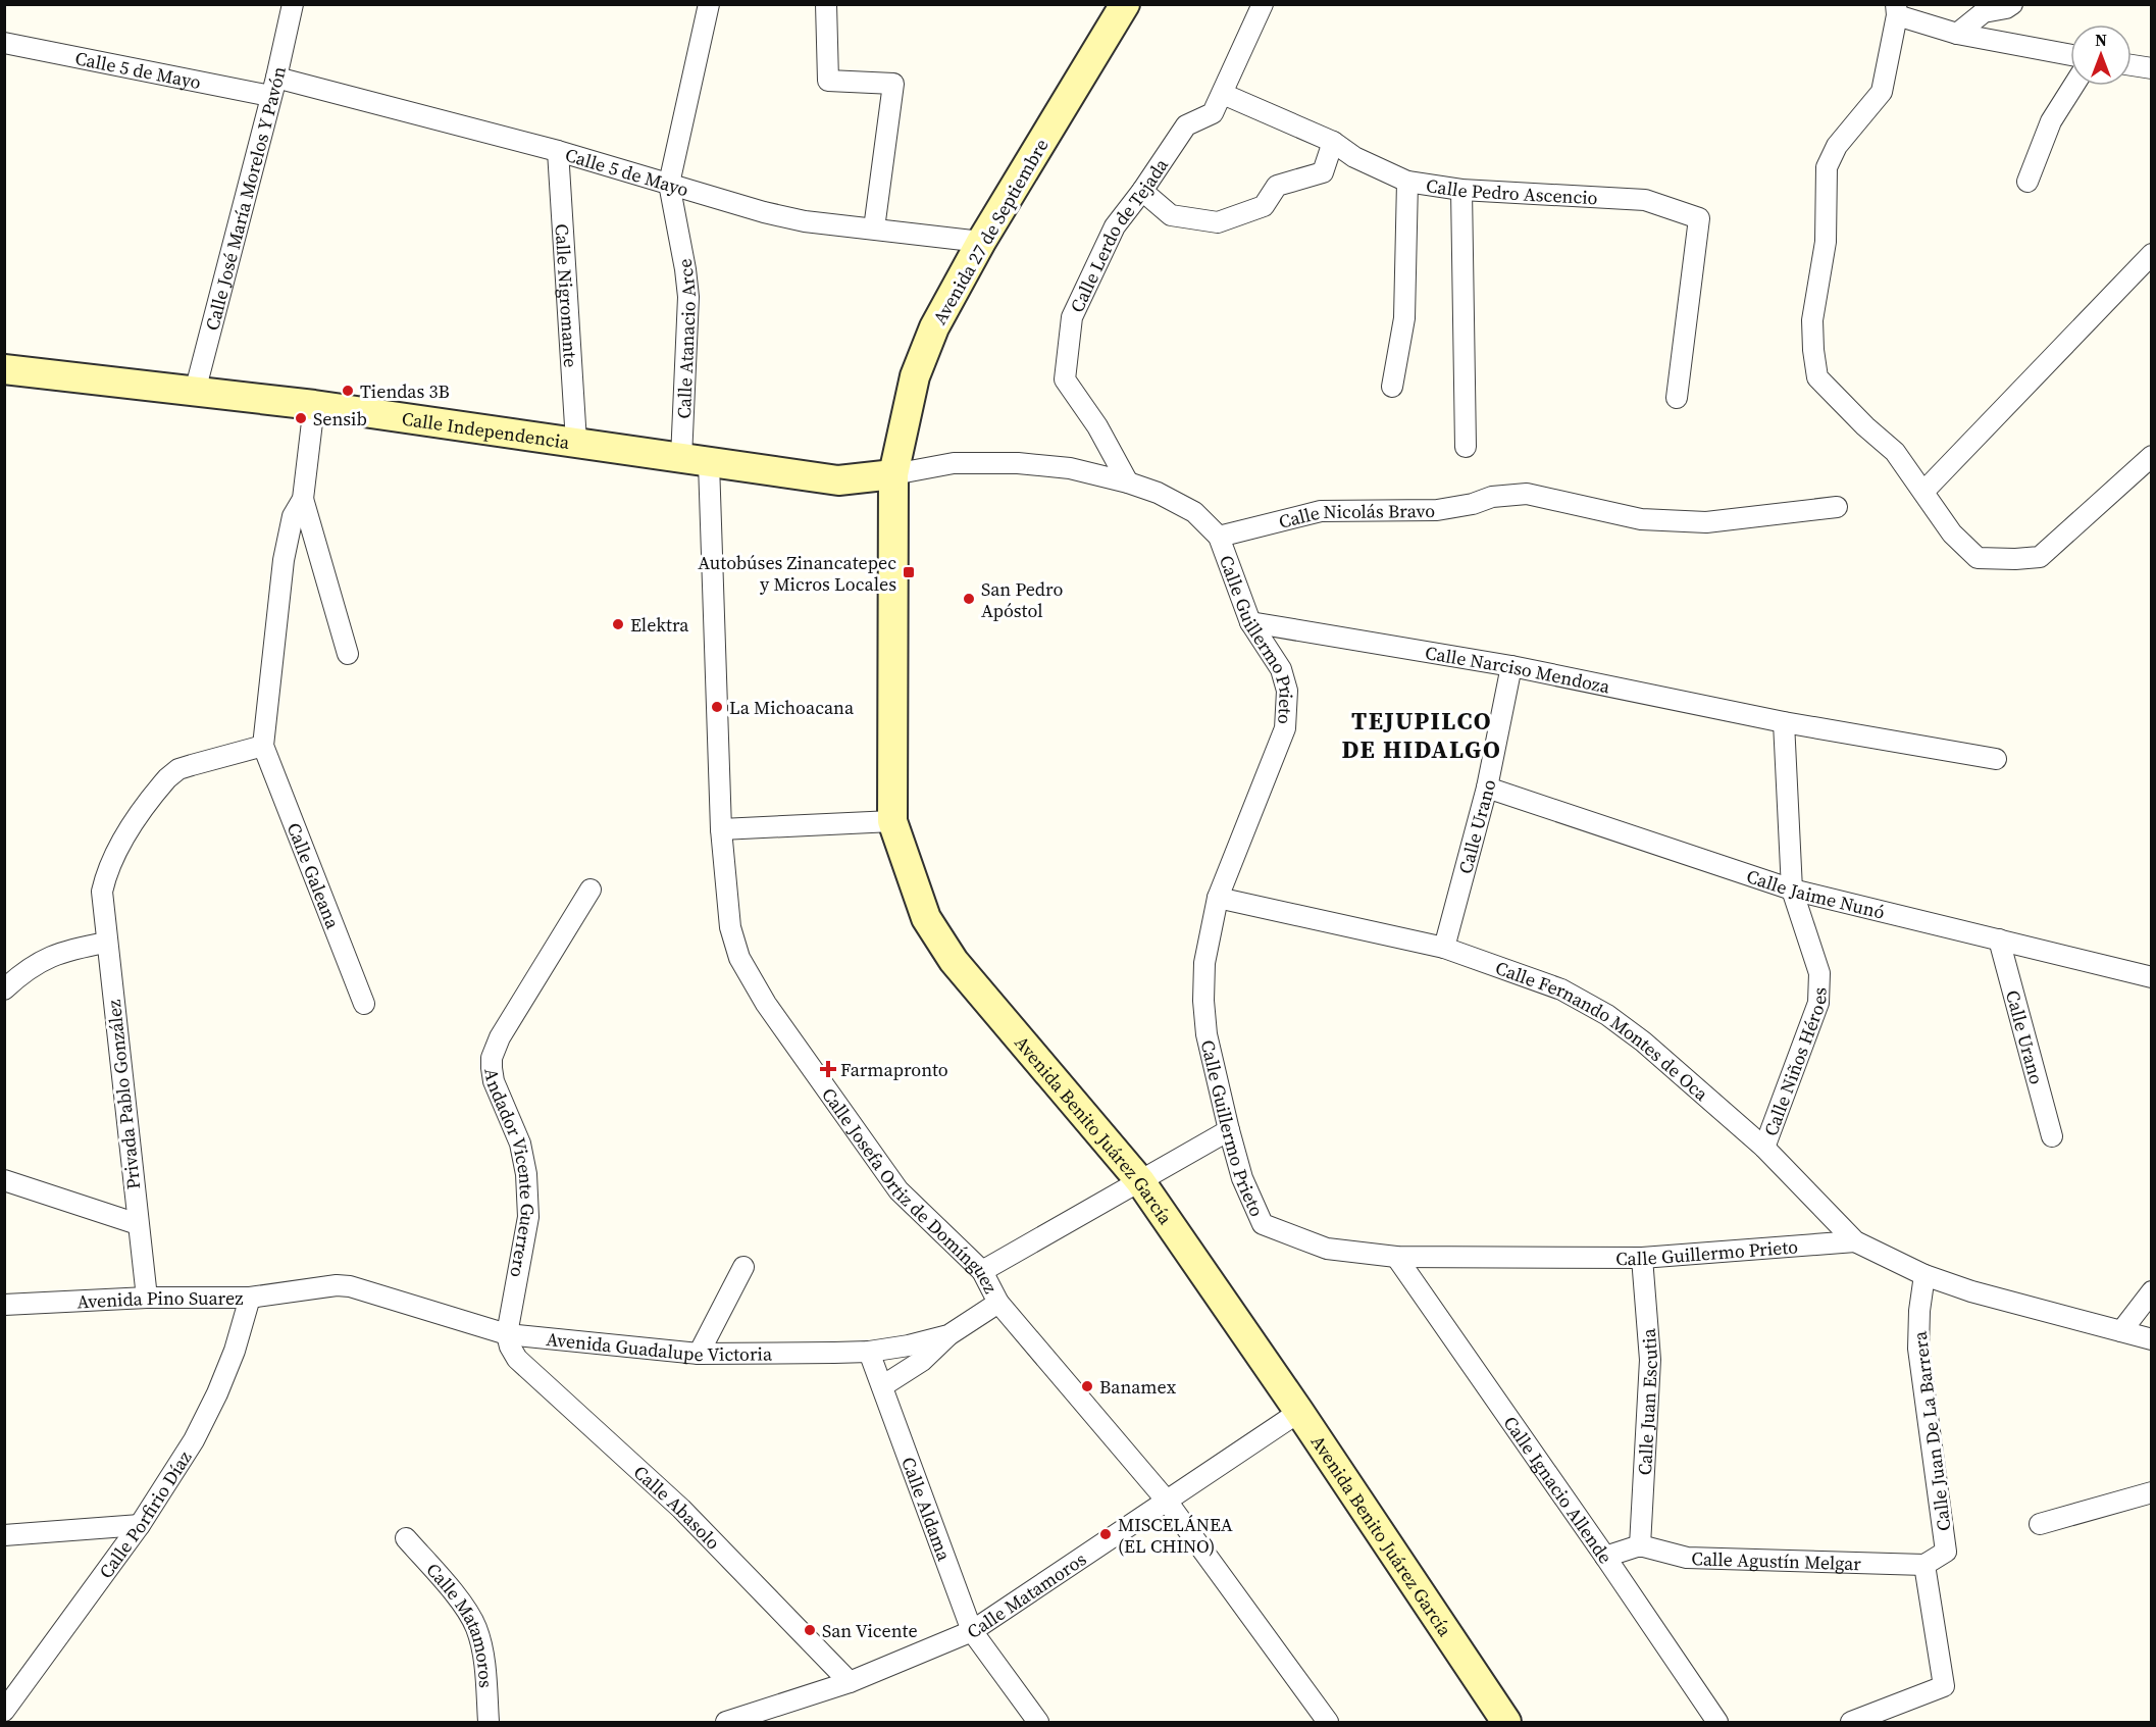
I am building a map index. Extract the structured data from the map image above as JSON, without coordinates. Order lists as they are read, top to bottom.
{
  "streets": {
    "main road": ["Avenida 27 de Septiembre", "Calle Independencia", "Avenida Benito Juárez García"],
    "street": [
      "Calle 5 de Mayo",
      "Calle Pedro Ascencio",
      "Calle José María Morelos Y Pavón",
      "Calle Lerdo de Tejada",
      "Calle Nigromante",
      "Calle Atanacio Arce",
      "Calle Nicolás Bravo",
      "Calle Guillermo Prieto",
      "Calle Narciso Mendoza",
      "Calle Urano",
      "Calle Galeana",
      "Calle Jaime Nunó",
      "Calle Fernando Montes de Oca",
      "Calle Niños Héroes",
      "Privada Pablo González",
      "Andador Vicente Guerrero",
      "Calle Josefa Ortiz de Domínguez",
      "Avenida Pino Suarez",
      "Avenida Guadalupe Victoria",
      "Calle Juan Escutia",
      "Calle Juan De La Barrera",
      "Calle Ignacio Allende",
      "Calle Abasolo",
      "Calle Aldama",
      "Calle Porfirio Díaz",
      "Calle Agustín Melgar",
      "Calle Matamoros"
    ]
  },
  "crossings": [
    ["Calle 5 de Mayo", "Calle José María Morelos Y Pavón"],
    ["Calle 5 de Mayo", "Avenida 27 de Septiembre"],
    ["Calle 5 de Mayo", "Calle Nigromante"],
    ["Calle 5 de Mayo", "Calle Atanacio Arce"],
    ["Calle Pedro Ascencio", "Calle Lerdo de Tejada"],
    ["Calle José María Morelos Y Pavón", "Calle Independencia"],
    ["Avenida 27 de Septiembre", "Calle Independencia"],
    ["Avenida 27 de Septiembre", "Avenida Benito Juárez García"],
    ["Calle Nigromante", "Calle Independencia"],
    ["Calle Atanacio Arce", "Calle Independencia"],
    ["Calle Atanacio Arce", "Calle Josefa Ortiz de Domínguez"],
    ["Calle Independencia", "Avenida Benito Juárez García"],
    ["Calle Independencia", "Calle Josefa Ortiz de Domínguez"],
    ["Calle Nicolás Bravo", "Calle Guillermo Prieto"],
    ["Calle Guillermo Prieto", "Calle Narciso Mendoza"],
    ["Calle Guillermo Prieto", "Calle Fernando Montes de Oca"],
    ["Calle Guillermo Prieto", "Calle Juan Escutia"],
    ["Calle Guillermo Prieto", "Calle Ignacio Allende"],
    ["Calle Narciso Mendoza", "Calle Urano"],
    ["Calle Narciso Mendoza", "Calle Niños Héroes"],
    ["Calle Urano", "Calle Jaime Nunó"],
    ["Calle Urano", "Calle Fernando Montes de Oca"],
    ["Calle Galeana", "Privada Pablo González"],
    ["Calle Jaime Nunó", "Calle Niños Héroes"],
    ["Calle Fernando Montes de Oca", "Calle Niños Héroes"],
    ["Calle Fernando Montes de Oca", "Calle Juan De La Barrera"],
    ["Privada Pablo González", "Avenida Pino Suarez"],
    ["Avenida Benito Juárez García", "Calle Matamoros"],
    ["Andador Vicente Guerrero", "Avenida Guadalupe Victoria"],
    ["Andador Vicente Guerrero", "Calle Abasolo"],
    ["Calle Josefa Ortiz de Domínguez", "Avenida Guadalupe Victoria"],
    ["Calle Josefa Ortiz de Domínguez", "Calle Matamoros"],
    ["Avenida Pino Suarez", "Avenida Guadalupe Victoria"],
    ["Avenida Pino Suarez", "Calle Porfirio Díaz"],
    ["Avenida Guadalupe Victoria", "Calle Abasolo"],
    ["Avenida Guadalupe Victoria", "Calle Aldama"],
    ["Calle Juan Escutia", "Calle Agustín Melgar"],
    ["Calle Juan De La Barrera", "Calle Agustín Melgar"],
    ["Calle Abasolo", "Calle Matamoros"],
    ["Calle Aldama", "Calle Matamoros"]
  ],
  "districts": ["TEJUPILCO DE HIDALGO"],
  "places": {
    "other": [
      "Tiendas 3B",
      "Sensib",
      "San Pedro Apóstol",
      "Elektra",
      "La Michoacana",
      "Banamex",
      "MISCELÁNEA (EL CHINO)",
      "San Vicente"
    ],
    "transit": ["Autobúses Zinancatepec y Micros Locales"],
    "health": ["Farmapronto"]
  },
  "north": "top"
}
